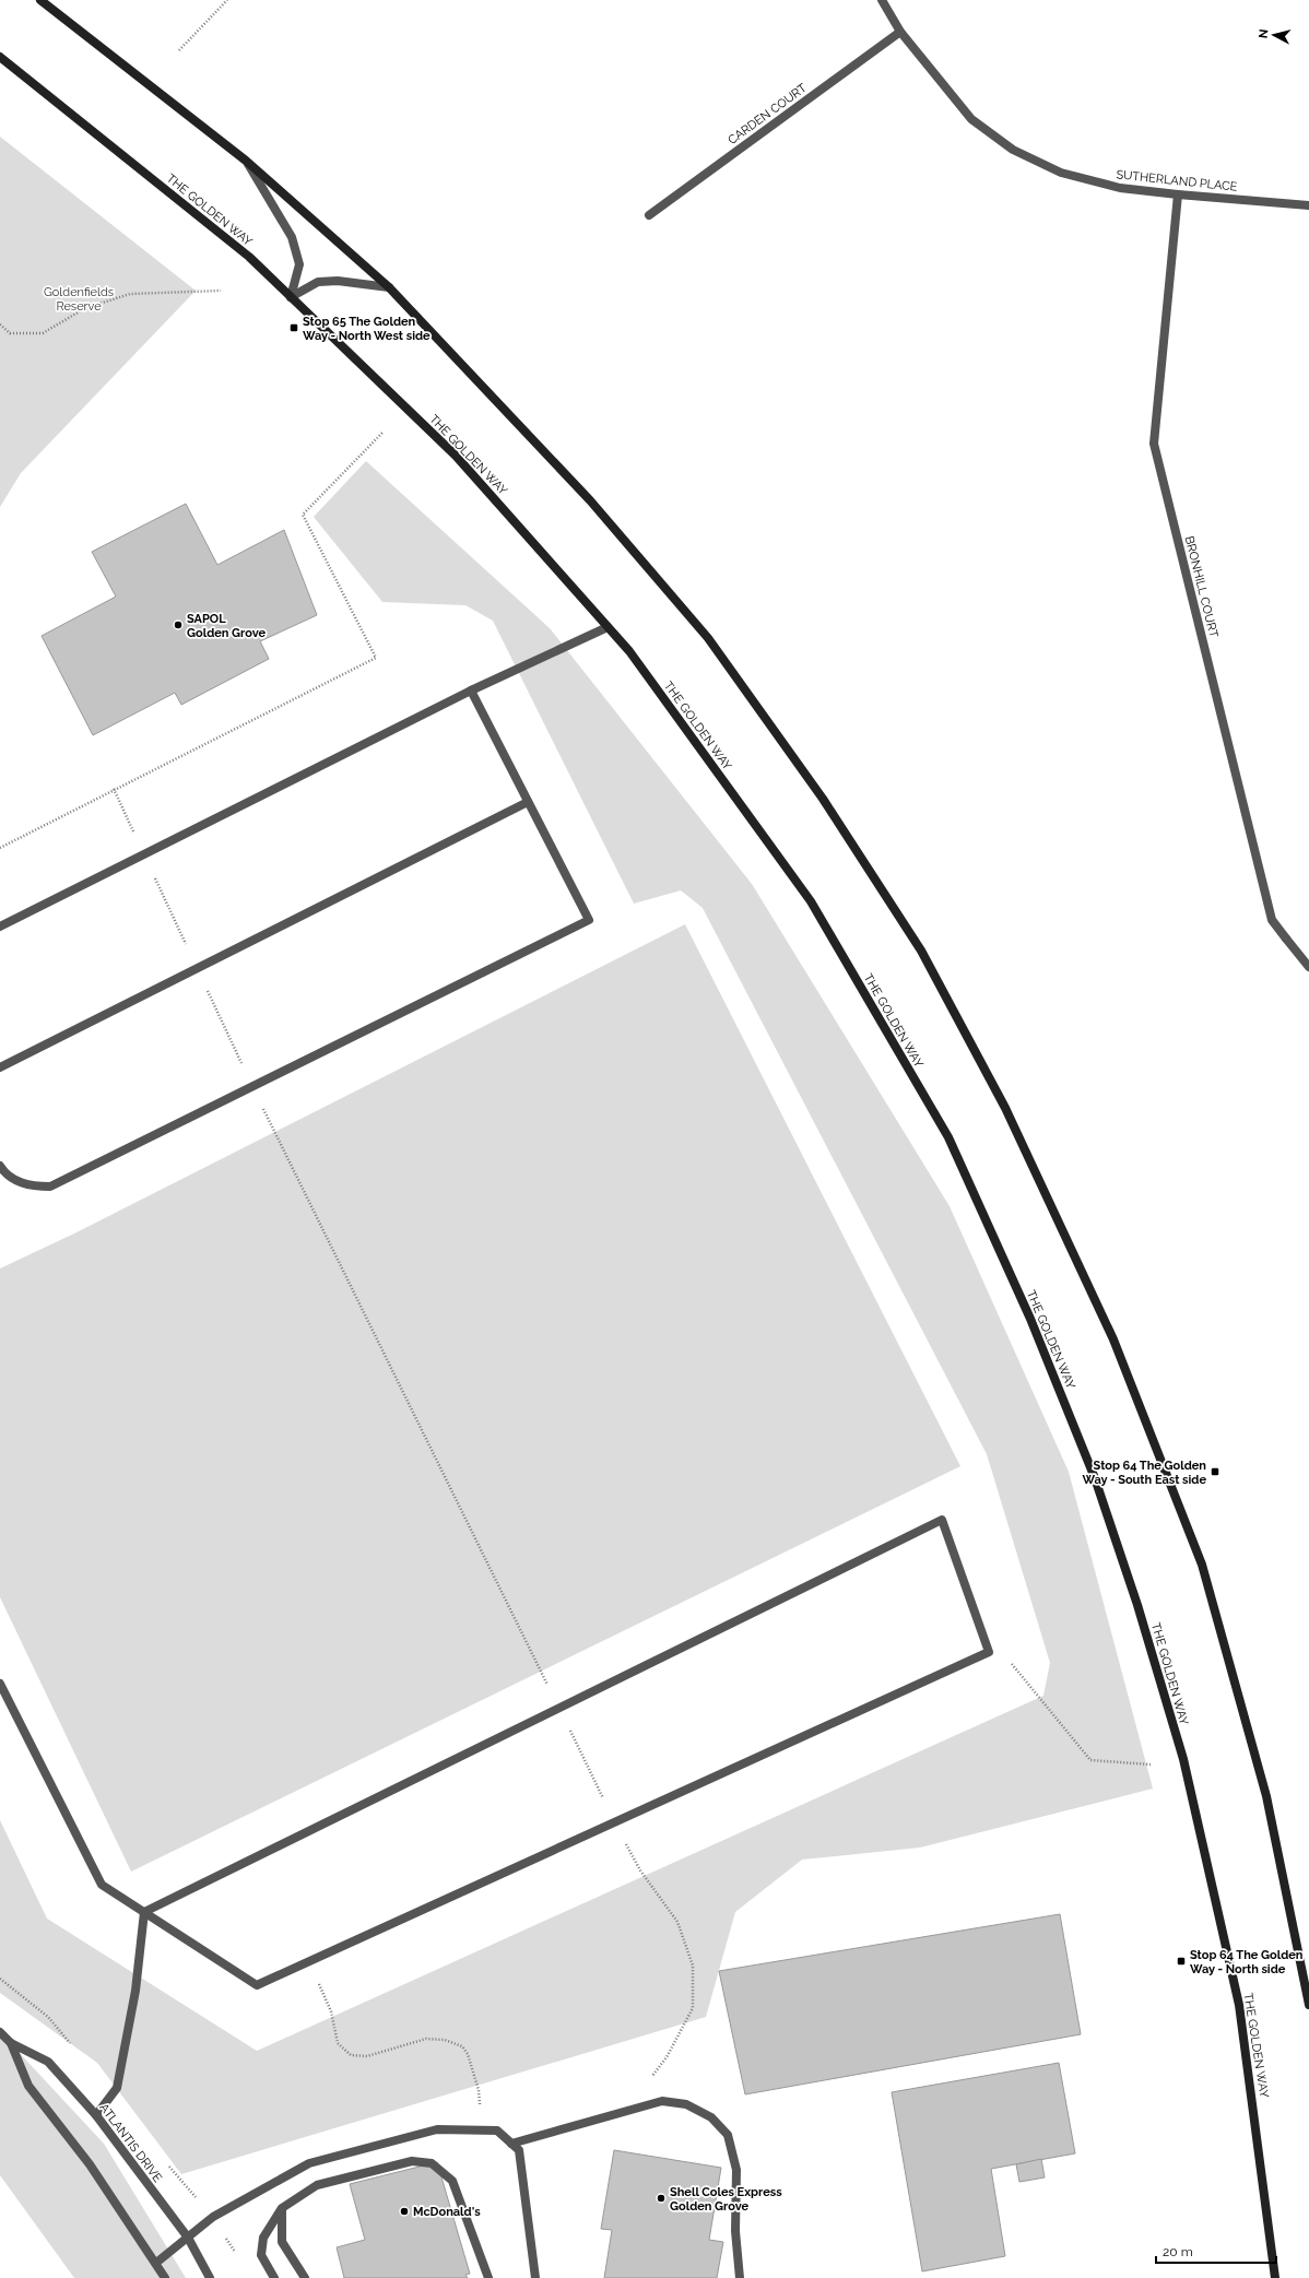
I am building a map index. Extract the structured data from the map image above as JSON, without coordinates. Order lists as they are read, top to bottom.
{
  "streets": {
    "main road": ["THE GOLDEN WAY"],
    "street": [
      "CARDEN COURT",
      "SUTHERLAND PLACE",
      "BRONHILL COURT",
      "ATLANTIS DRIVE"
    ]
  },
  "crossings": [
    ["CARDEN COURT", "SUTHERLAND PLACE"],
    ["SUTHERLAND PLACE", "BRONHILL COURT"]
  ],
  "parks": ["Goldenfields Reserve"],
  "places": {
    "transit": ["Stop 65 The Golden Way - North West side", "Stop 64 The Golden Way - South East side", "Stop 64 The Golden Way - North side"],
    "other": ["SAPOL Golden Grove", "Shell Coles Express Golden Grove", "McDonald's"]
  },
  "scale_bar": "20 m",
  "north": "left"
}
